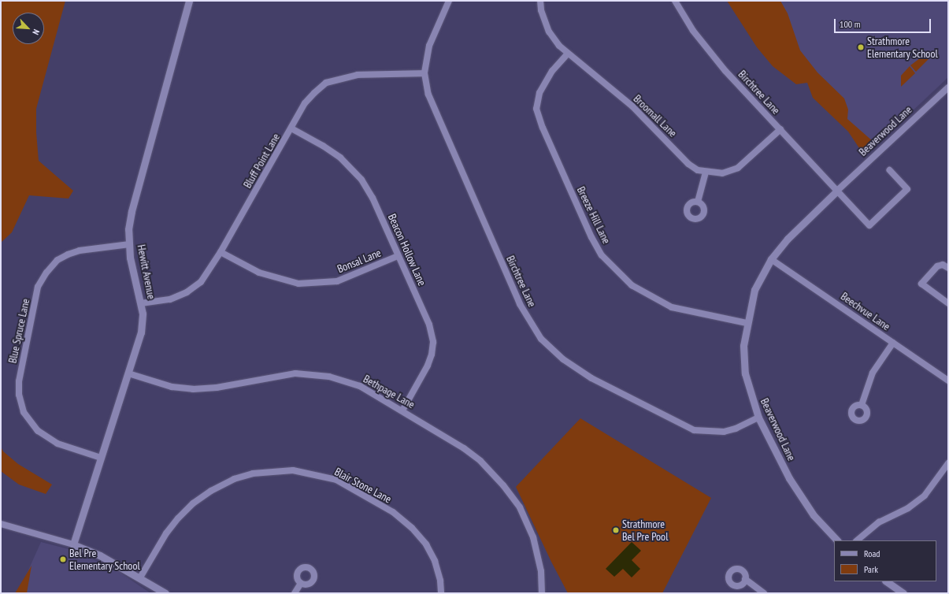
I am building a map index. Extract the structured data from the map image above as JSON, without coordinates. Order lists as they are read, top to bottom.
{
  "streets": {
    "street": [
      "Birchtree Lane",
      "Broomall Lane",
      "Beaverwood Lane",
      "Bluff Point Lane",
      "Breeze Hill Lane",
      "Beacon Hollow Lane",
      "Bonsal Lane",
      "Hewitt Avenue",
      "Beechvue Lane",
      "Blue Spruce Lane",
      "Bethpage Lane",
      "Blair Stone Lane"
    ]
  },
  "crossings": [
    ["Birchtree Lane", "Broomall Lane"],
    ["Birchtree Lane", "Beaverwood Lane"],
    ["Birchtree Lane", "Bluff Point Lane"],
    ["Broomall Lane", "Breeze Hill Lane"],
    ["Beaverwood Lane", "Breeze Hill Lane"],
    ["Beaverwood Lane", "Beechvue Lane"],
    ["Bluff Point Lane", "Beacon Hollow Lane"],
    ["Bluff Point Lane", "Bonsal Lane"],
    ["Bluff Point Lane", "Hewitt Avenue"],
    ["Beacon Hollow Lane", "Bonsal Lane"],
    ["Beacon Hollow Lane", "Bethpage Lane"],
    ["Hewitt Avenue", "Blue Spruce Lane"],
    ["Hewitt Avenue", "Bethpage Lane"]
  ],
  "places": ["Strathmore Elementary School", "Strathmore Bel Pre Pool", "Bel Pre Elementary School"],
  "legend": ["Road", "Park"],
  "scale_bar": "100 m",
  "north": "bottom right"
}
